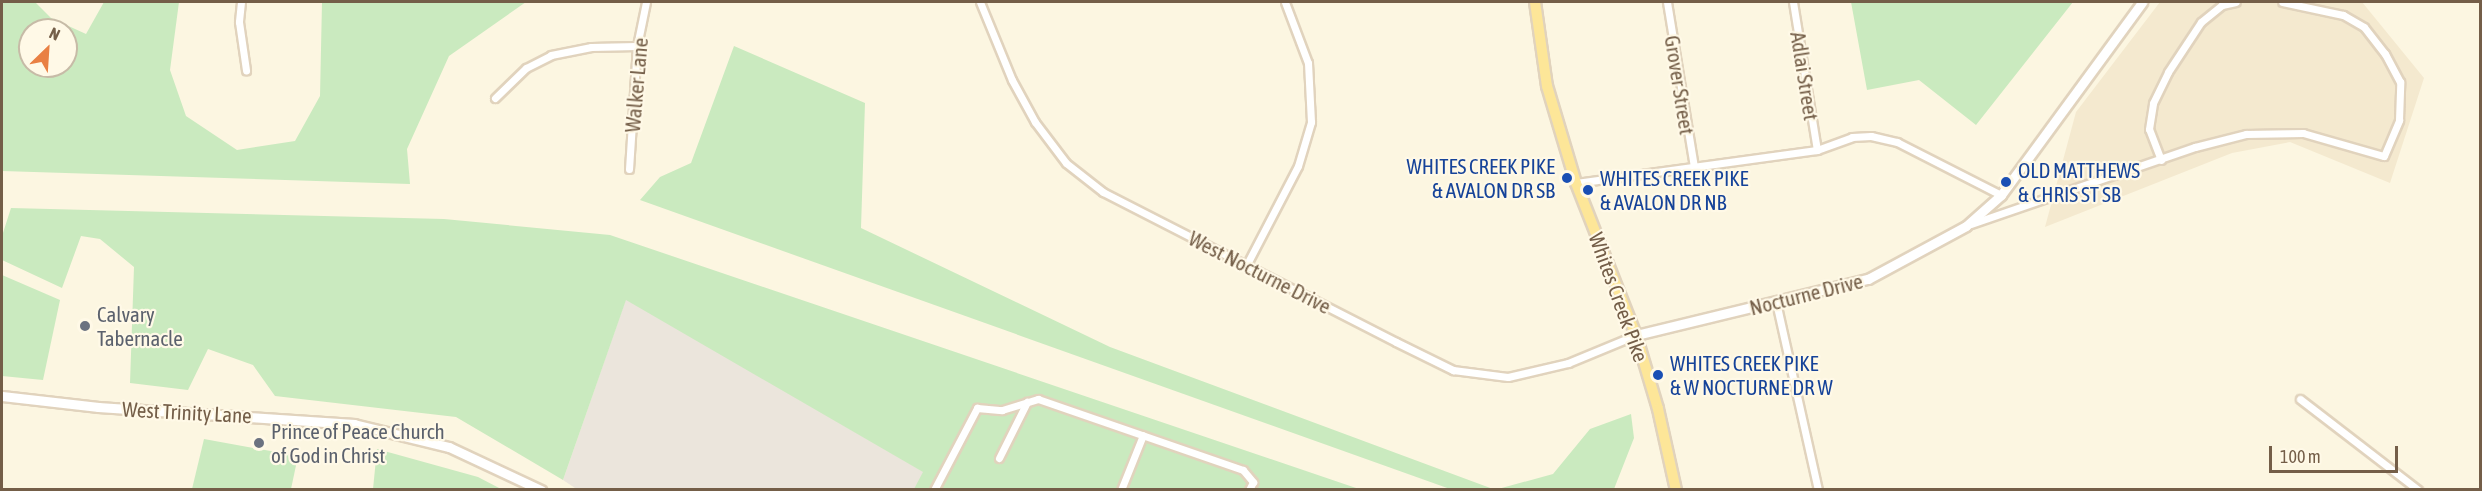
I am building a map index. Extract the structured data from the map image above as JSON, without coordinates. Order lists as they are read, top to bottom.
{
  "streets": {
    "main road": ["Whites Creek Pike"],
    "street": [
      "Adlai Street",
      "Walker Lane",
      "Grover Street",
      "West Nocturne Drive",
      "Nocturne Drive",
      "West Trinity Lane"
    ]
  },
  "crossings": [
    ["West Nocturne Drive", "Nocturne Drive"],
    ["West Nocturne Drive", "Whites Creek Pike"],
    ["Nocturne Drive", "Whites Creek Pike"]
  ],
  "places": [
    "WHITES CREEK PIKE & AVALON DR SB",
    "OLD MATTHEWS & CHRIS ST SB",
    "WHITES CREEK PIKE & AVALON DR NB",
    "Calvary Tabernacle",
    "WHITES CREEK PIKE & W NOCTURNE DR W",
    "Prince of Peace Church of God in Christ"
  ],
  "scale_bar": "100 m",
  "north": "top right"
}
